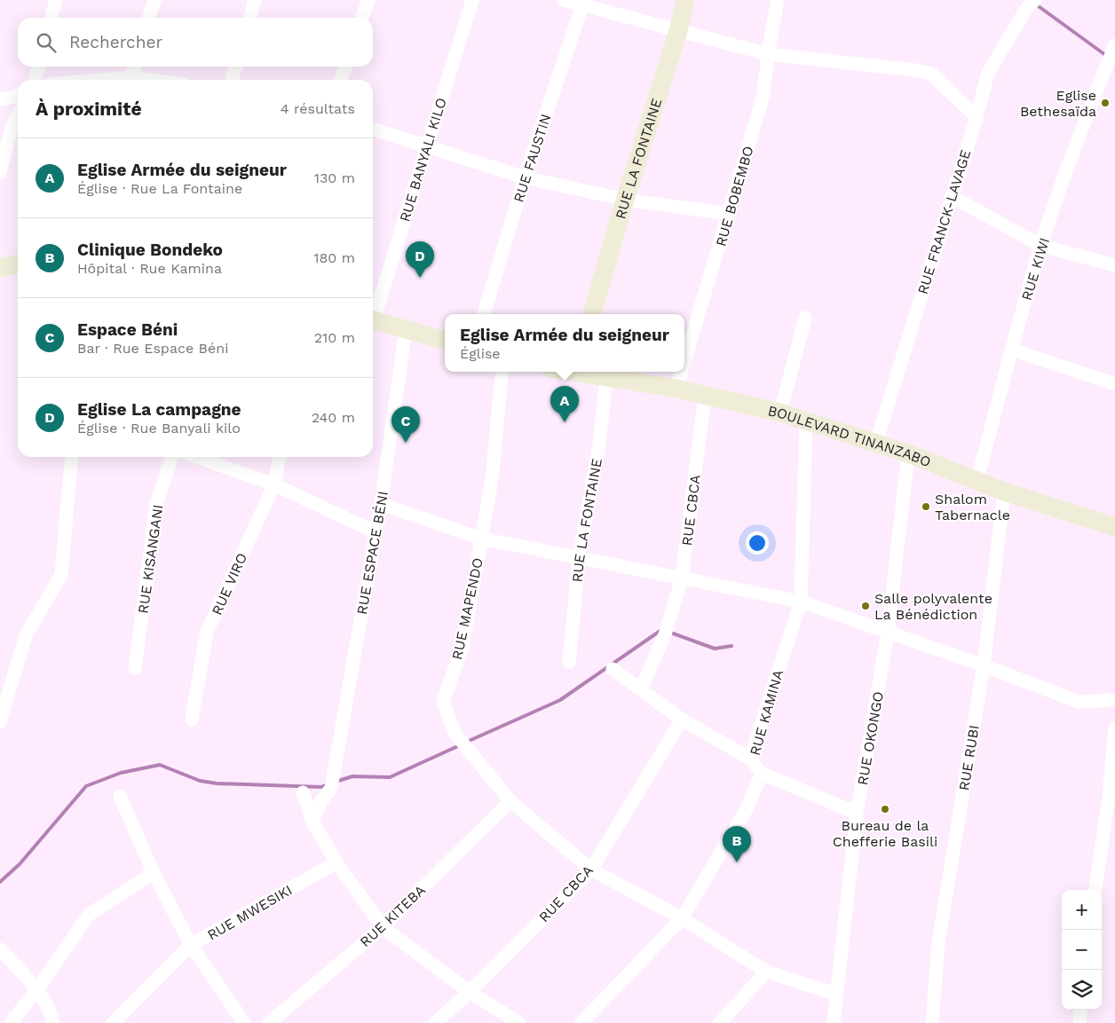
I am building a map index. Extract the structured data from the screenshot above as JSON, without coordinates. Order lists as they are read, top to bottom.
{
  "streets": {
    "street": [
      "RUE FAUSTIN",
      "RUE LA FONTAINE",
      "RUE BANYALI KILO",
      "RUE BOBEMBO",
      "RUE FRANCK-LAVAGE",
      "RUE KIWI",
      "BOULEVARD TINANZABO",
      "RUE CBCA",
      "RUE ESPACE BÉNI",
      "RUE KISANGANI",
      "RUE VIRO",
      "RUE MAPENDO",
      "RUE KAMINA",
      "RUE OKONGO",
      "RUE RUBI",
      "RUE MWESIKI",
      "RUE KITEBA"
    ]
  },
  "crossings": [
    ["RUE LA FONTAINE", "BOULEVARD TINANZABO"],
    ["RUE BOBEMBO", "BOULEVARD TINANZABO"],
    ["RUE FRANCK-LAVAGE", "BOULEVARD TINANZABO"],
    ["RUE KIWI", "BOULEVARD TINANZABO"],
    ["BOULEVARD TINANZABO", "RUE CBCA"],
    ["BOULEVARD TINANZABO", "RUE KAMINA"],
    ["BOULEVARD TINANZABO", "RUE OKONGO"],
    ["BOULEVARD TINANZABO", "RUE RUBI"],
    ["RUE CBCA", "RUE MAPENDO"],
    ["RUE MAPENDO", "RUE KAMINA"],
    ["RUE MAPENDO", "RUE OKONGO"],
    ["RUE MAPENDO", "RUE KITEBA"]
  ],
  "places": [
    "Eglise Bethesaïda",
    "Shalom Tabernacle",
    "Salle polyvalente La Bénédiction",
    "Bureau de la Chefferie Basili"
  ],
  "page": {
    "search": "Rechercher",
    "heading": ["À proximité", "4 résultats"],
    "list": [
      {
        "mark": "A",
        "name": "Eglise Armée du seigneur",
        "note": "Église · Rue La Fontaine",
        "value": "130 m"
      },
      {
        "mark": "B",
        "name": "Clinique Bondeko",
        "note": "Hôpital · Rue Kamina",
        "value": "180 m"
      },
      {
        "mark": "C",
        "name": "Espace Béni",
        "note": "Bar · Rue Espace Béni",
        "value": "210 m"
      },
      {
        "mark": "D",
        "name": "Eglise La campagne",
        "note": "Église · Rue Banyali kilo",
        "value": "240 m"
      }
    ],
    "pins": [
      "D",
      "A",
      "C",
      "B"
    ],
    "popup": ["Eglise Armée du seigneur", "Église"],
    "map_buttons": ["+", "−"]
  }
}
